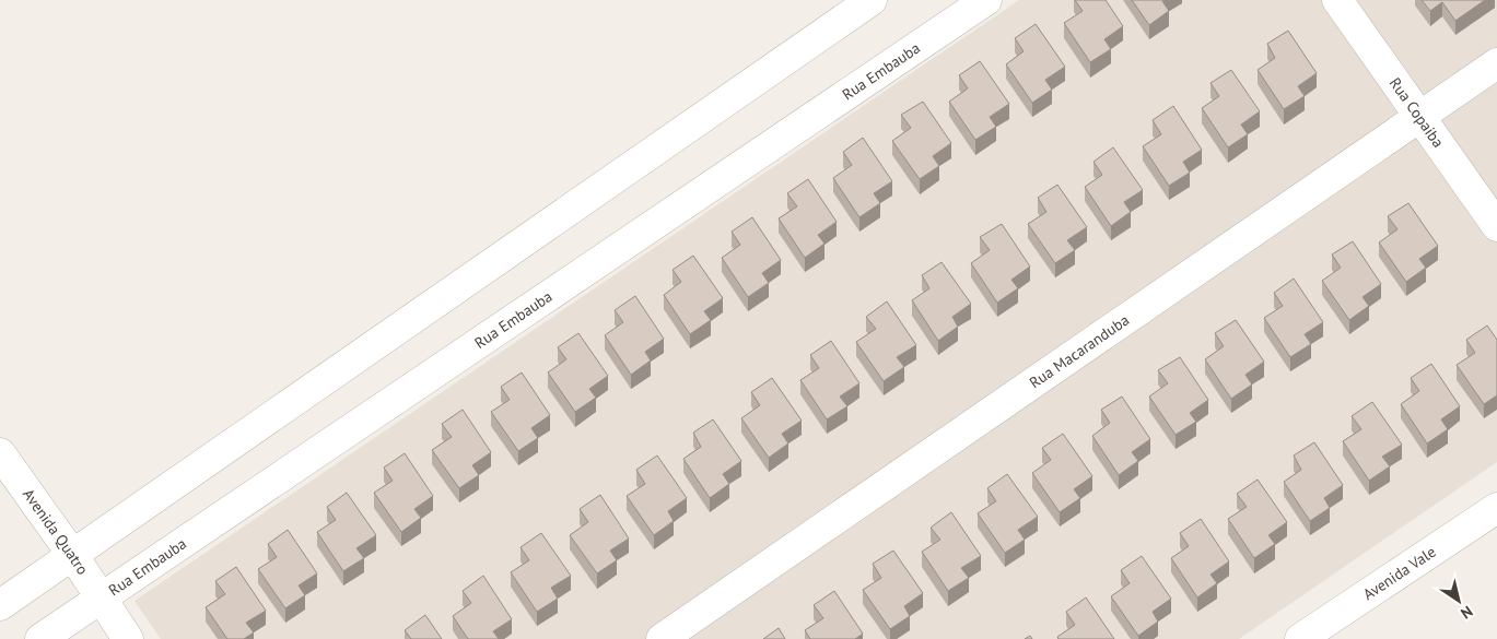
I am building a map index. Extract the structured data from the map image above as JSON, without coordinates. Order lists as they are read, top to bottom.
{
  "streets": {
    "street": [
      "Rua Embauba",
      "Rua Copaiba",
      "Rua Macaranduba",
      "Avenida Quatro",
      "Avenida Vale"
    ]
  },
  "crossings": [
    ["Rua Embauba", "Avenida Quatro"],
    ["Rua Copaiba", "Rua Macaranduba"]
  ],
  "north": "bottom right"
}
